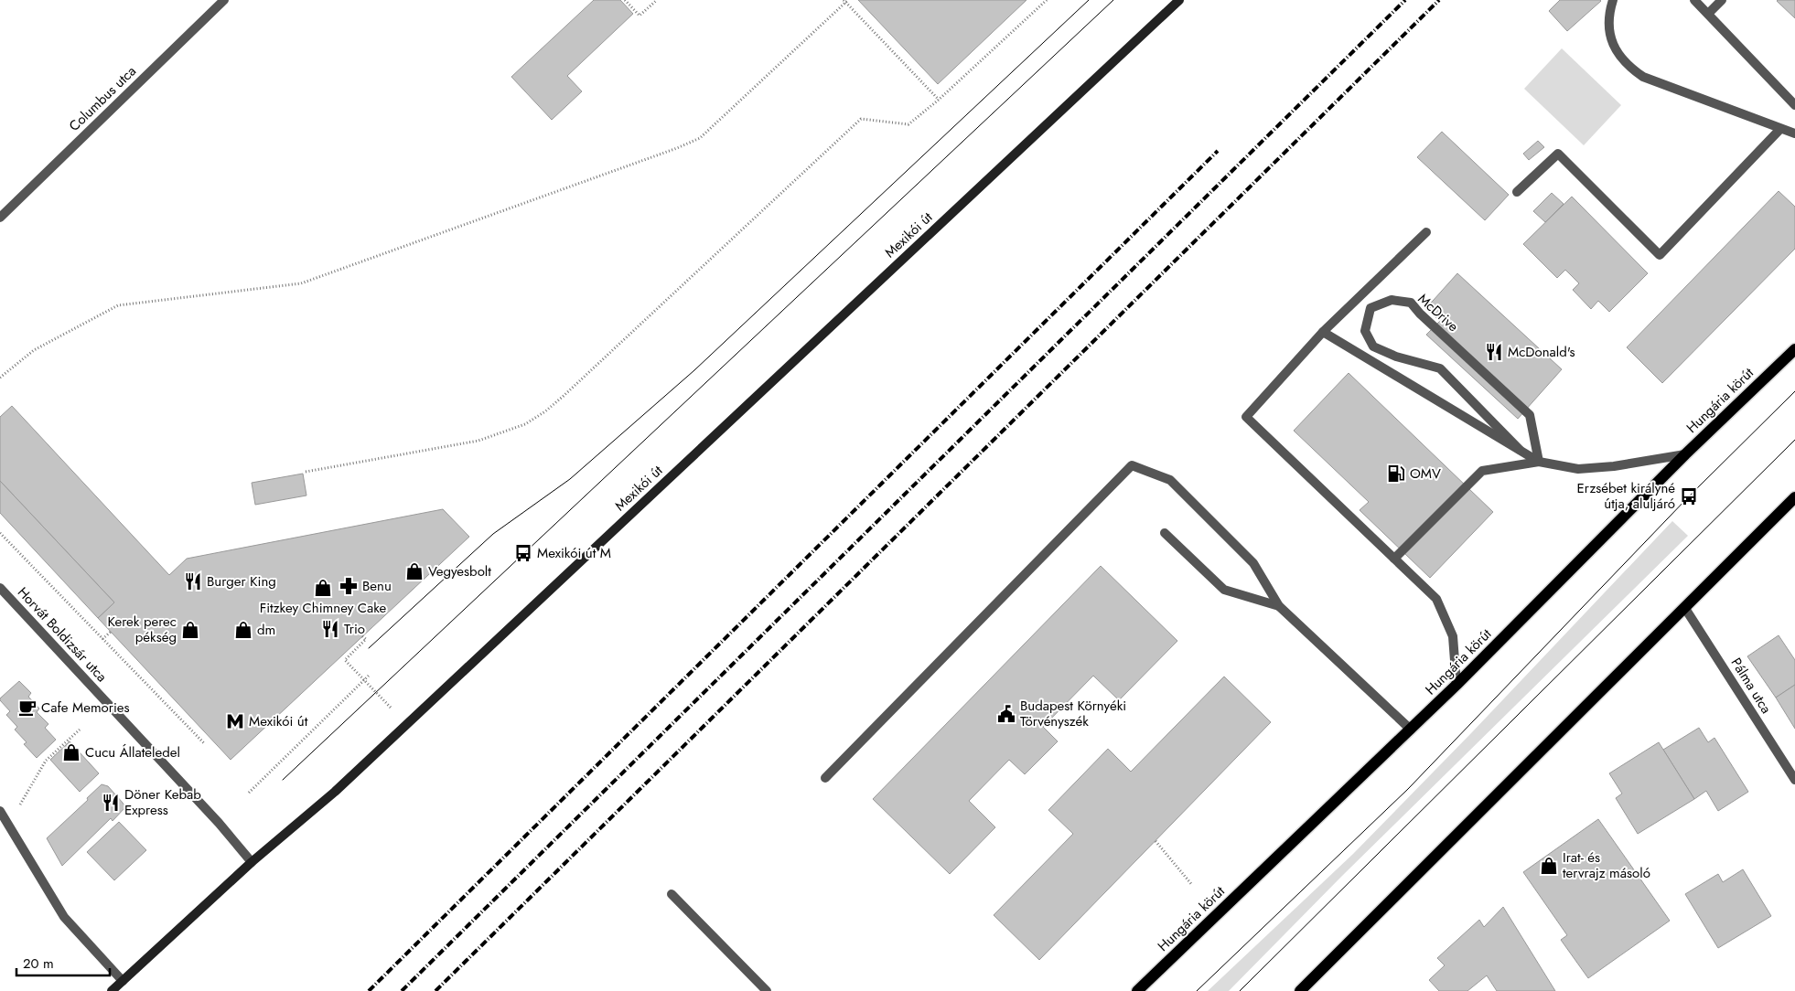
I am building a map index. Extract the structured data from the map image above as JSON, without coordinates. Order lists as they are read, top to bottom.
{
  "streets": {
    "main road": ["Hungária körút"],
    "street": [
      "Columbus utca",
      "Mexikói út",
      "McDrive",
      "Horvát Boldizsár utca",
      "Pálma utca"
    ]
  },
  "crossings": [
    ["Mexikói út", "Horvát Boldizsár utca"]
  ],
  "places": {
    "restaurant": [
      "McDonald's",
      "Burger King",
      "Trio",
      "Döner Kebab Express"
    ],
    "fuel station": ["OMV"],
    "bus stop": ["Erzsébet királyné útja, aluljáró", "Mexikói út M"],
    "shop": [
      "Vegyesbolt",
      "Fitzkey Chimney Cake",
      "Kerek perec pékség",
      "dm",
      "Cucu Állateledel",
      "Irat- és tervrajz másoló"
    ],
    "pharmacy": ["Benu"],
    "cafe": ["Cafe Memories"],
    "public building": ["Budapest Környéki Törvényszék"],
    "metro station": ["Mexikói út"]
  },
  "scale_bar": "20 m"
}
